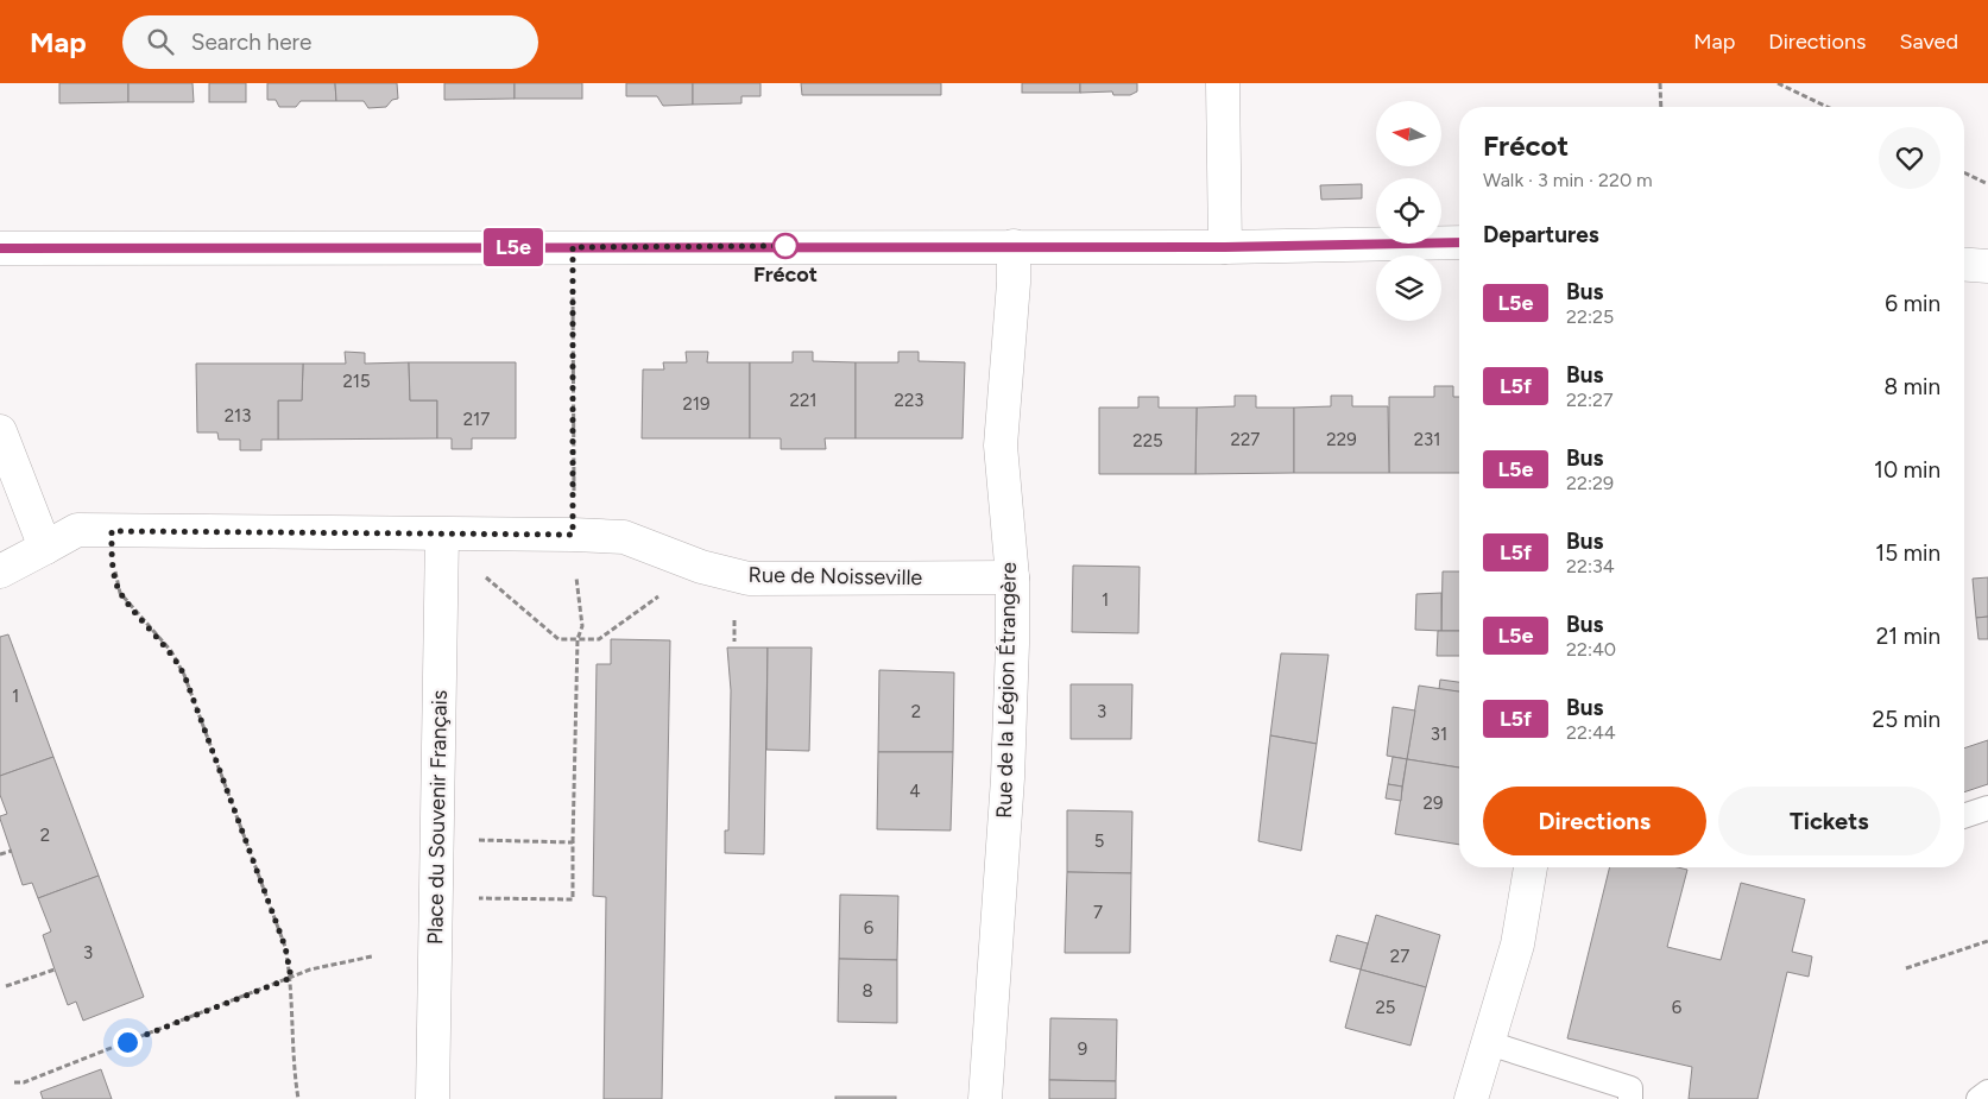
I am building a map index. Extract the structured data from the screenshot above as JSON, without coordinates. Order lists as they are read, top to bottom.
{
  "streets": {
    "street": ["Rue de Noisseville", "Rue de la Légion Étrangère", "Place du Souvenir Français"]
  },
  "crossings": [
    ["Rue de Noisseville", "Rue de la Légion Étrangère"],
    ["Rue de Noisseville", "Place du Souvenir Français"]
  ],
  "places": ["Frécot"],
  "lines": ["bus line L5e"],
  "house_numbers": [
    "215",
    "221",
    "223",
    "219",
    "213",
    "217",
    "227",
    "229",
    "231",
    "225",
    "1",
    "1",
    "2",
    "3",
    "31",
    "4",
    "29",
    "2",
    "5",
    "7",
    "6",
    "3",
    "27",
    "8",
    "25",
    "6",
    "9"
  ],
  "north": "left",
  "page": {
    "header": "Map",
    "search": "Search here",
    "nav": ["Map", "Directions", "Saved"],
    "on_map": "L5e",
    "heading": [
      ["Frécot", "Walk · 3 min · 220 m"],
      "Departures"
    ],
    "list": [
      {
        "mark": "L5e",
        "name": "Bus",
        "note": "22:25",
        "value": "6 min"
      },
      {
        "mark": "L5f",
        "name": "Bus",
        "note": "22:27",
        "value": "8 min"
      },
      {
        "mark": "L5e",
        "name": "Bus",
        "note": "22:29",
        "value": "10 min"
      },
      {
        "mark": "L5f",
        "name": "Bus",
        "note": "22:34",
        "value": "15 min"
      },
      {
        "mark": "L5e",
        "name": "Bus",
        "note": "22:40",
        "value": "21 min"
      },
      {
        "mark": "L5f",
        "name": "Bus",
        "note": "22:44",
        "value": "25 min"
      }
    ],
    "buttons": ["Directions", "Tickets"]
  }
}
